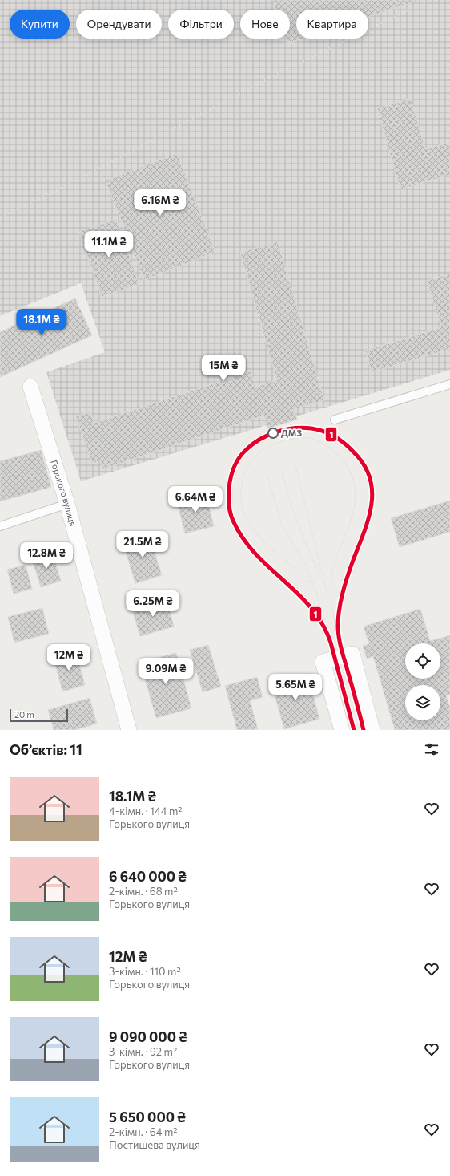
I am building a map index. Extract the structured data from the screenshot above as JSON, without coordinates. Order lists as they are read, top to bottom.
{
  "streets": {
    "street": ["Горького вулиця"]
  },
  "places": ["ДМЗ"],
  "lines": ["transit line 1"],
  "scale_bar": "20 m",
  "page": {
    "chip": [
      "Купити",
      "Орендувати",
      "Фільтри",
      "Нове",
      "Квартира"
    ],
    "price": [
      "6.16M ₴",
      "11.1M ₴",
      "18.1M ₴",
      "15M ₴",
      "6.64M ₴",
      "21.5M ₴",
      "12.8M ₴",
      "6.25M ₴",
      "12M ₴",
      "9.09M ₴",
      "5.65M ₴"
    ],
    "scale": "20 m",
    "heading": "Об’єктів: 11",
    "list": [
      {
        "name": "18.1M ₴",
        "note": "4-кімн. · 144 m² · Горького вулиця"
      },
      {
        "name": "6 640 000 ₴",
        "note": "2-кімн. · 68 m² · Горького вулиця"
      },
      {
        "name": "12M ₴",
        "note": "3-кімн. · 110 m² · Горького вулиця"
      },
      {
        "name": "9 090 000 ₴",
        "note": "3-кімн. · 92 m² · Горького вулиця"
      },
      {
        "name": "5 650 000 ₴",
        "note": "2-кімн. · 64 m² · Постишева вулиця"
      }
    ]
  }
}
